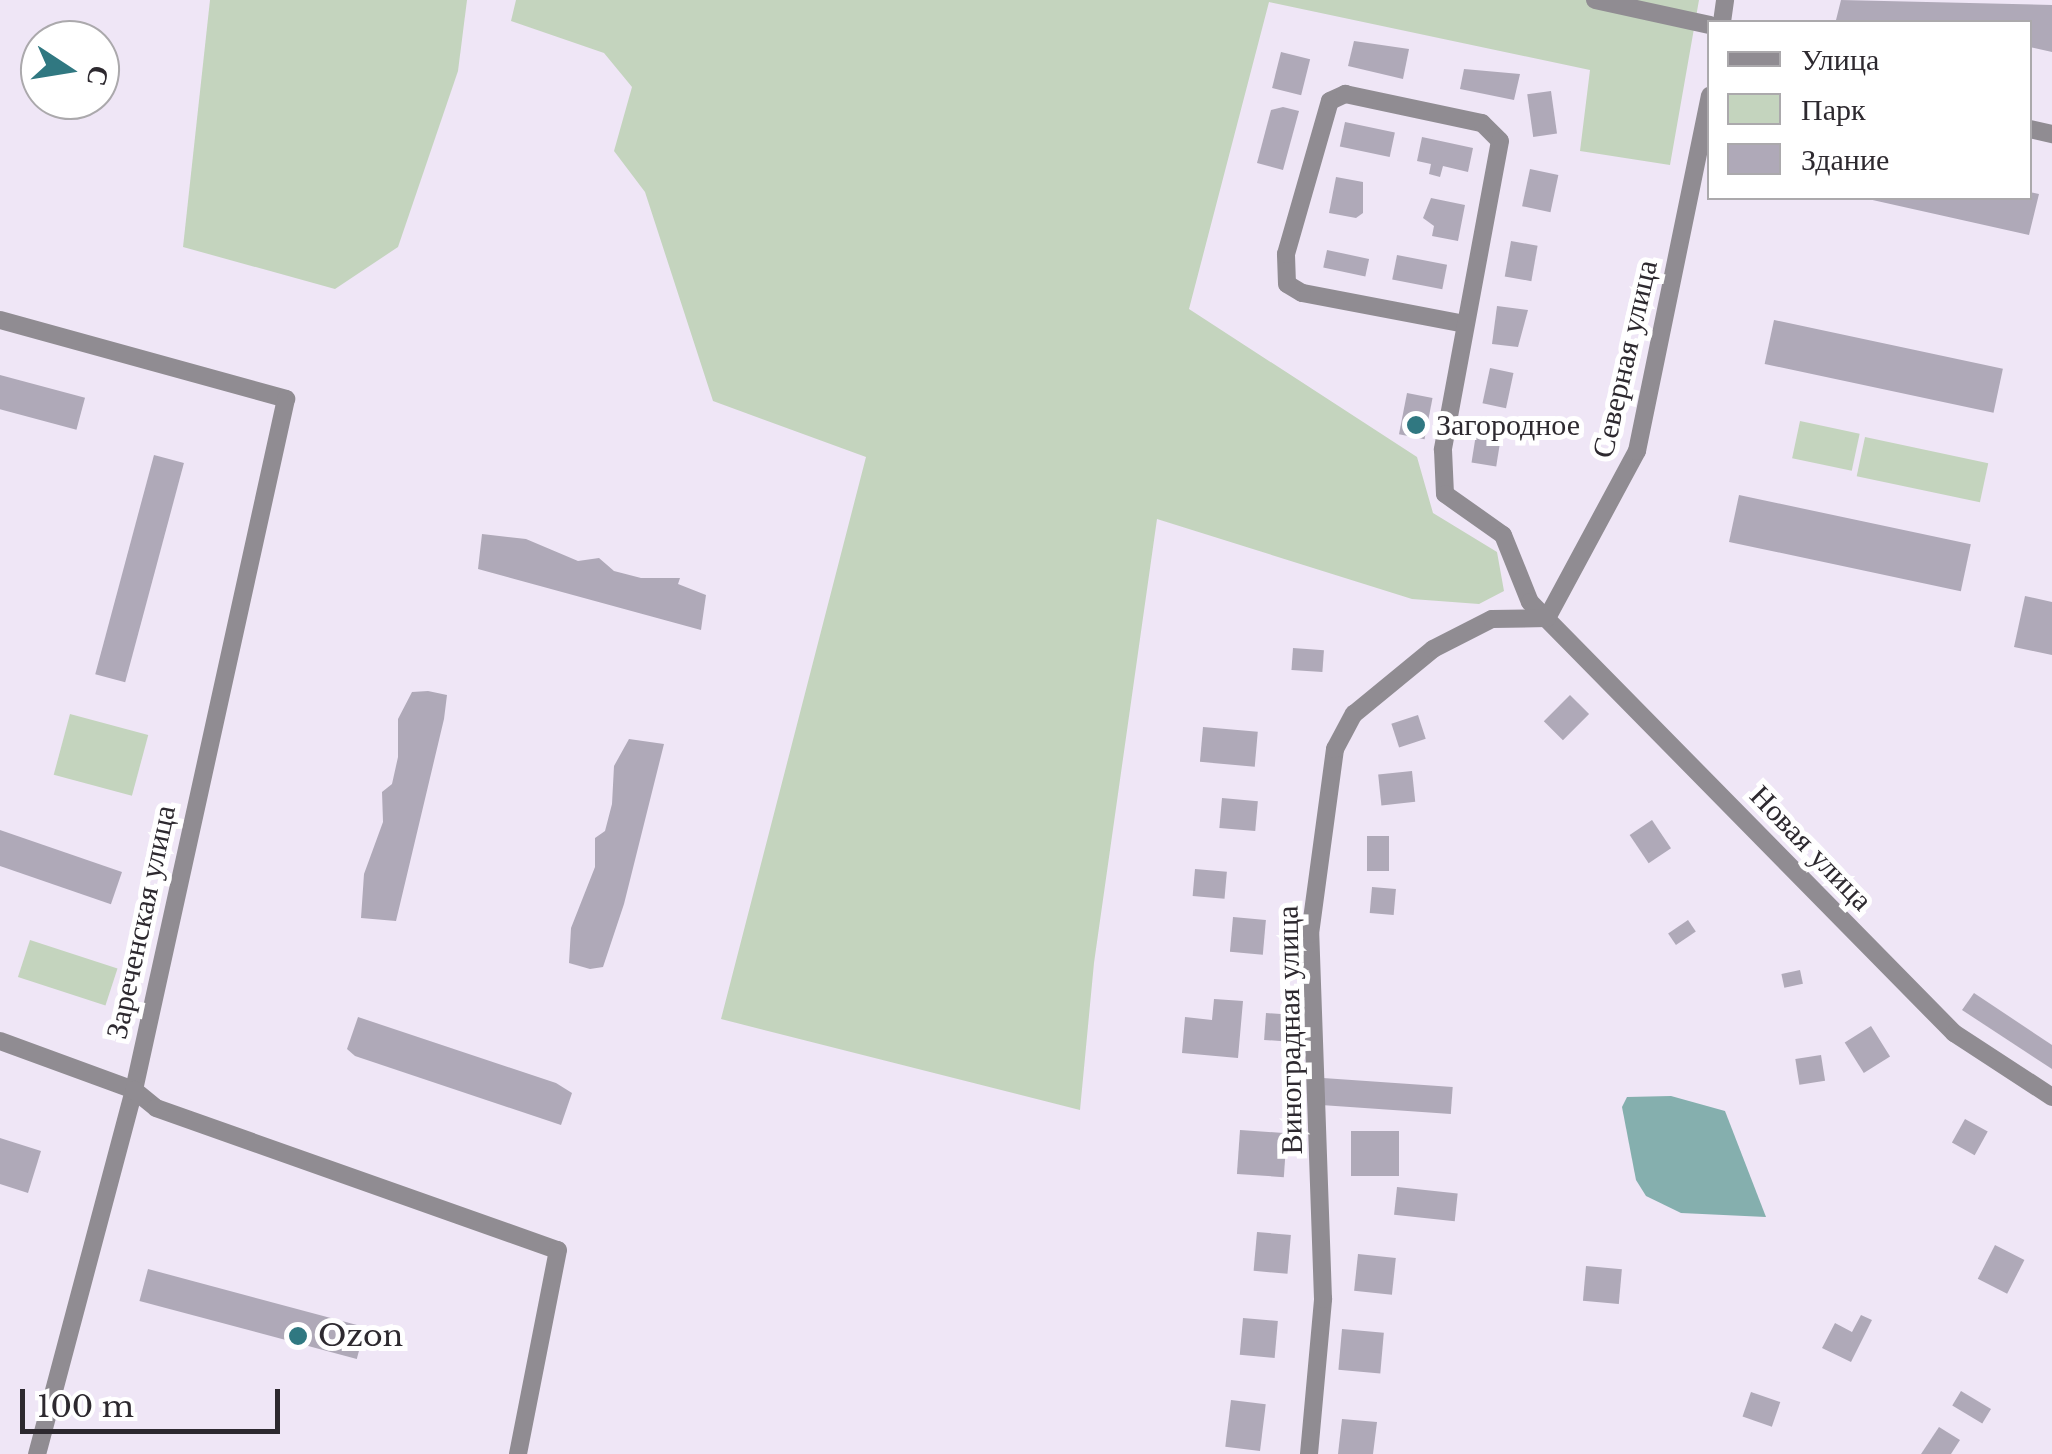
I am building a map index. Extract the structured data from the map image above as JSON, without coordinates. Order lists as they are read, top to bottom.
{
  "streets": {
    "street": [
      "Северная улица",
      "Новая улица",
      "Зареченская улица",
      "Виноградная улица"
    ]
  },
  "crossings": [
    ["Северная улица", "Новая улица"],
    ["Северная улица", "Виноградная улица"],
    ["Новая улица", "Виноградная улица"]
  ],
  "places": ["Загородное", "Ozon"],
  "legend": ["Улица", "Парк", "Здание"],
  "scale_bar": "100 m",
  "north": "right"
}
